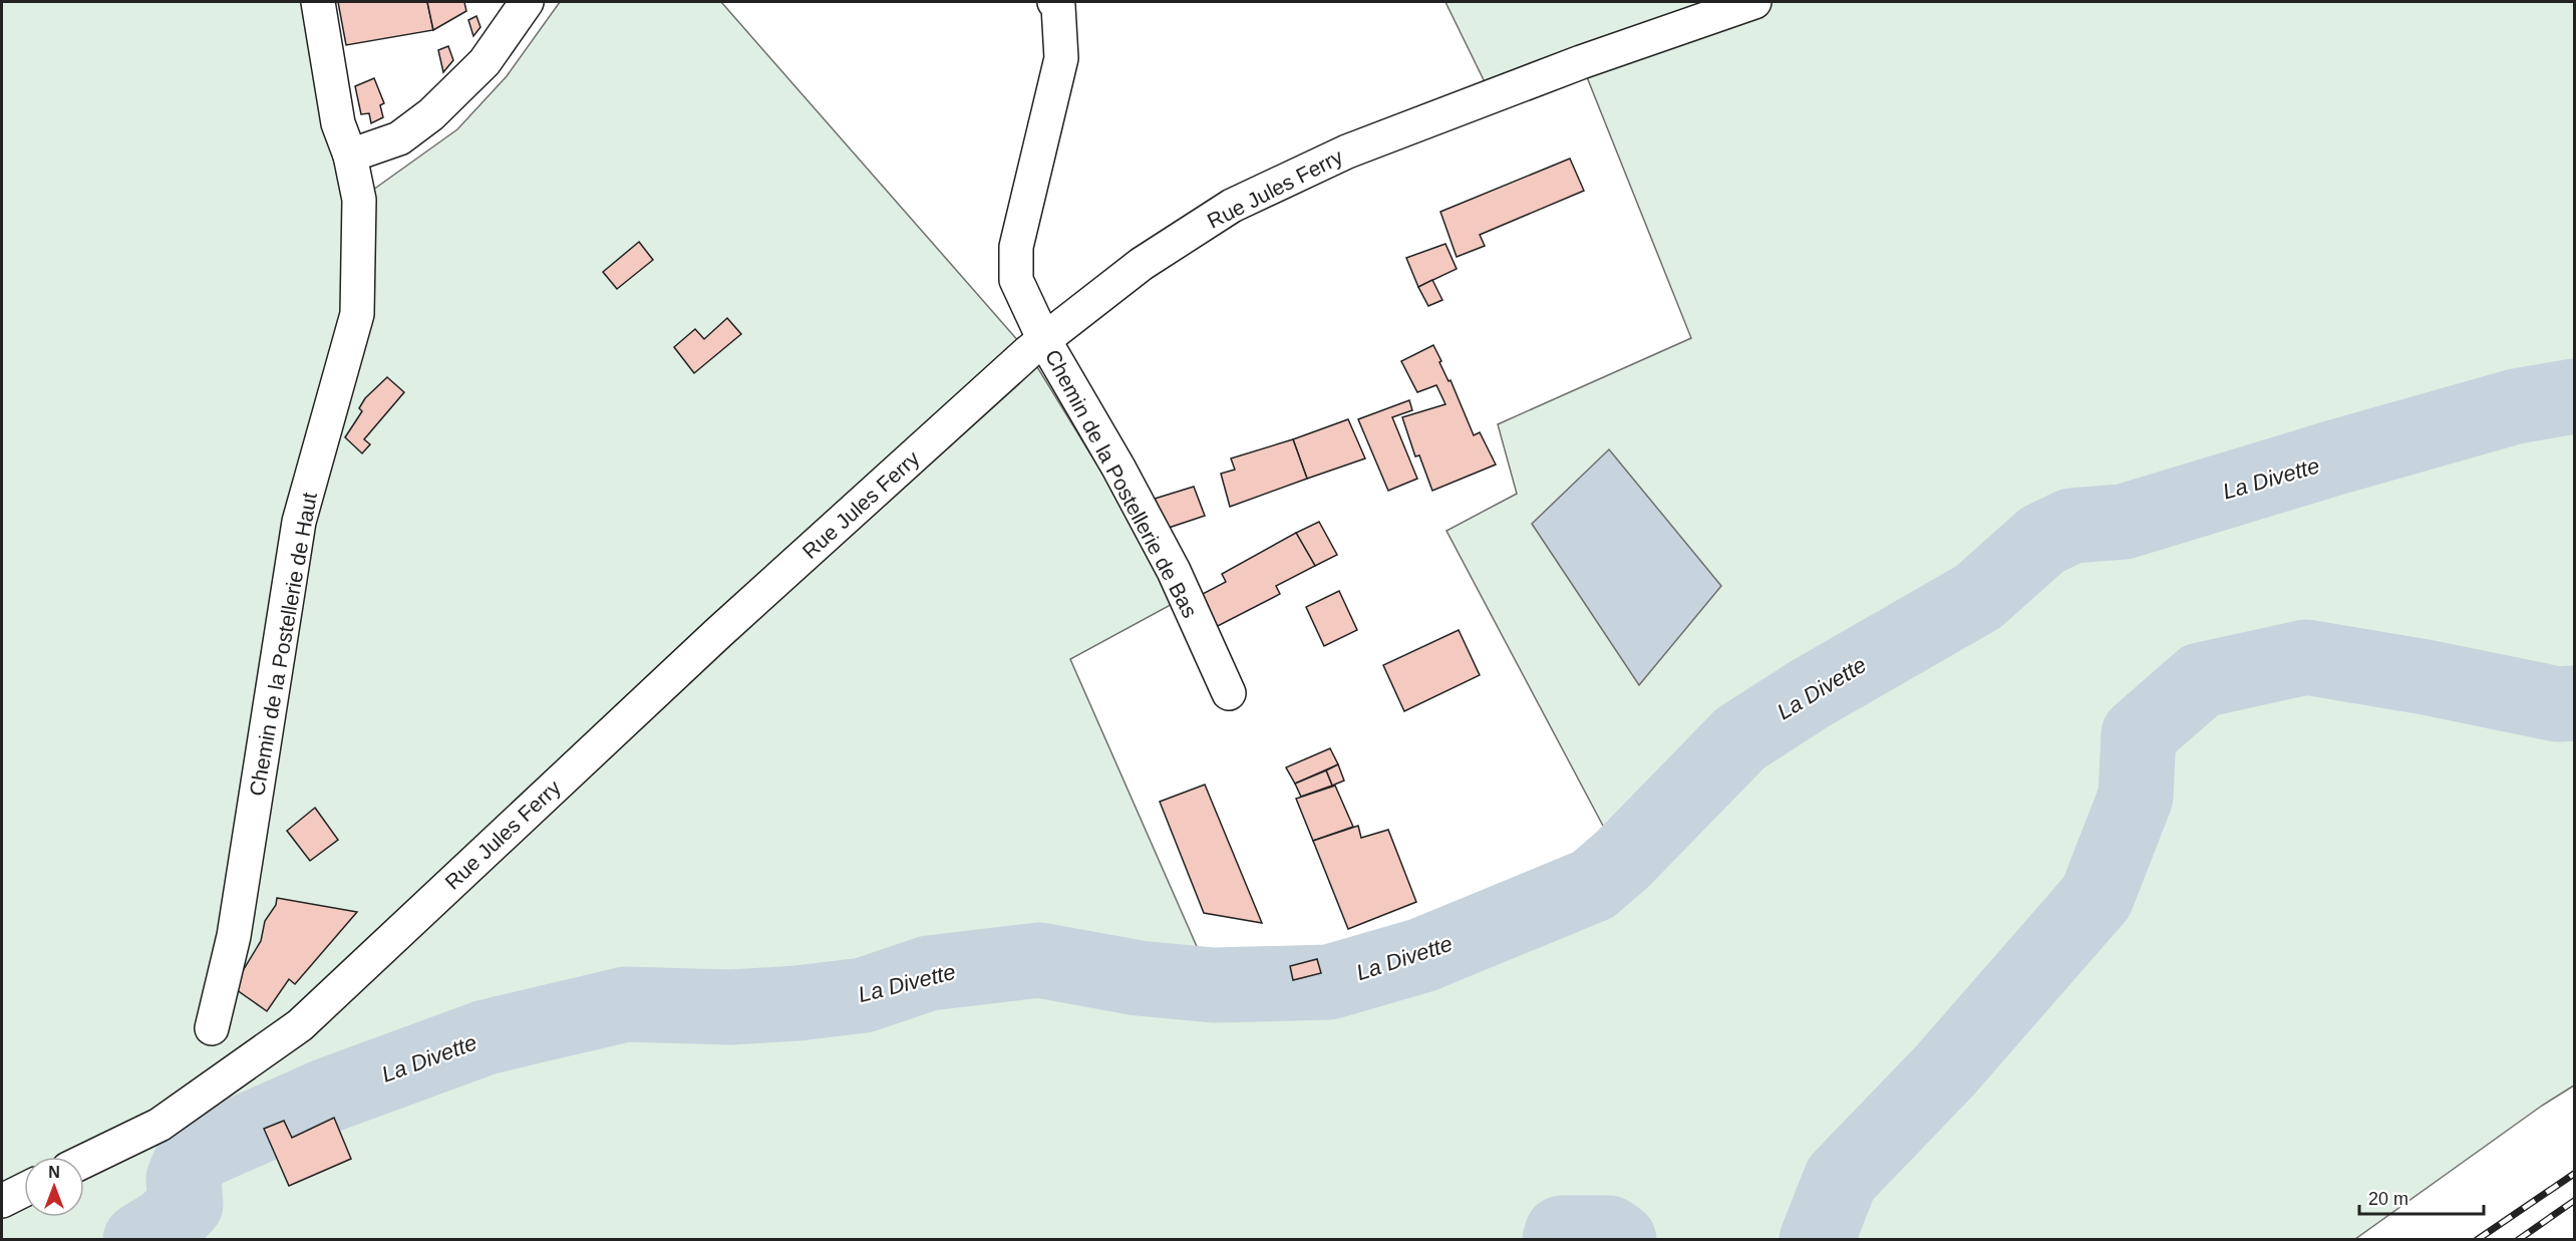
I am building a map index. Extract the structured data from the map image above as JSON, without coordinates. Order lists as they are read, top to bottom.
{
  "streets": {
    "main road": ["Rue Jules Ferry", "Chemin de la Postellerie de Bas", "Chemin de la Postellerie de Haut"]
  },
  "crossings": [
    ["Rue Jules Ferry", "Chemin de la Postellerie de Bas"]
  ],
  "water": ["La Divette"],
  "scale_bar": "20 m",
  "north": "top"
}
